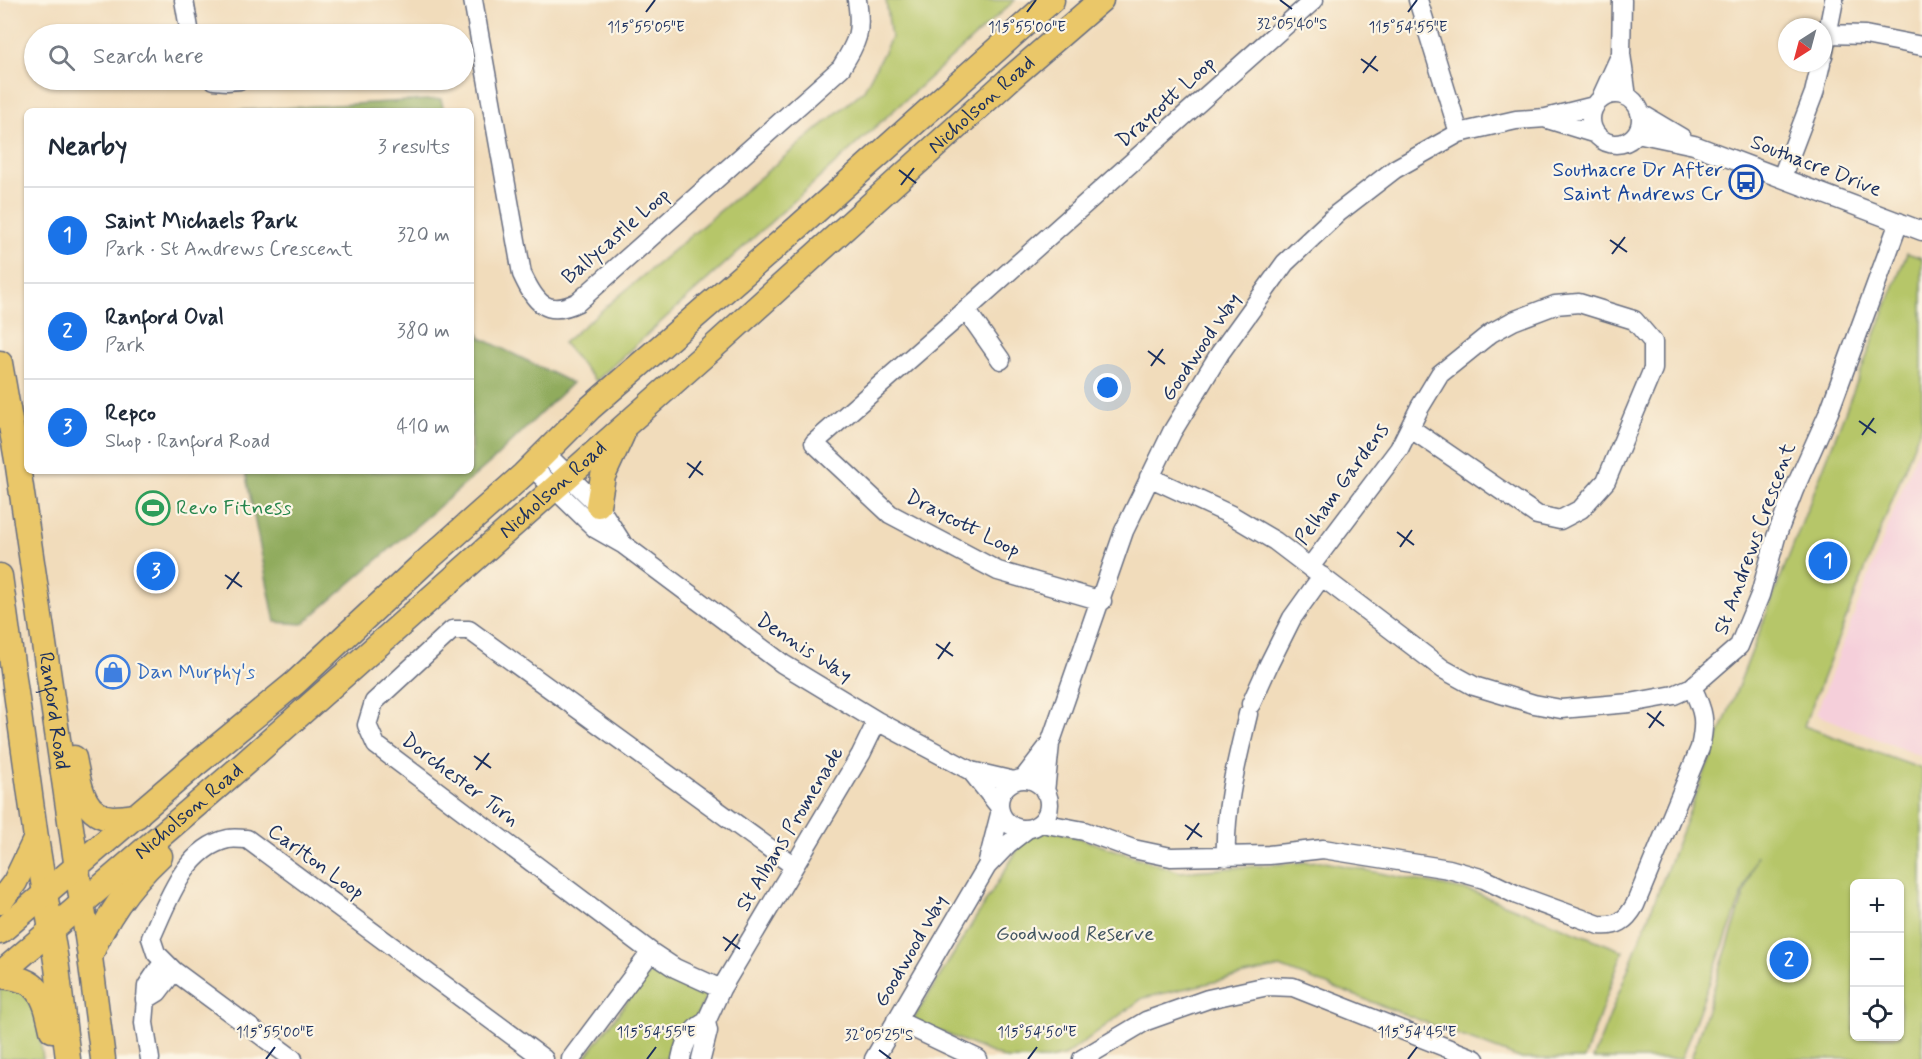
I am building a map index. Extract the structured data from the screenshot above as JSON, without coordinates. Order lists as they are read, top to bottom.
{
  "streets": {
    "main road": ["Nicholson Road", "Ranford Road"],
    "street": [
      "Draycott Loop",
      "Southacre Drive",
      "Ballycastle Loop",
      "Goodwood Way",
      "Pelham Gardens",
      "St Andrews Crescent",
      "Dennis Way",
      "Dorchester Turn",
      "St Albans Promenade",
      "Carlton Loop"
    ]
  },
  "crossings": [
    ["Draycott Loop", "Goodwood Way"],
    ["Nicholson Road", "Dennis Way"],
    ["Nicholson Road", "Ranford Road"],
    ["Southacre Drive", "Goodwood Way"],
    ["Southacre Drive", "St Andrews Crescent"],
    ["Goodwood Way", "St Andrews Crescent"],
    ["Goodwood Way", "Dennis Way"],
    ["Pelham Gardens", "St Andrews Crescent"],
    ["Dennis Way", "St Albans Promenade"],
    ["Dorchester Turn", "St Albans Promenade"]
  ],
  "parks": ["Goodwood Reserve"],
  "places": {
    "bus stop": ["Southacre Dr After Saint Andrews Cr"],
    "sports": ["Revo Fitness"],
    "shop": ["Dan Murphy's"]
  },
  "north": "bottom left",
  "page": {
    "search": "Search here",
    "heading": ["Nearby", "3 results"],
    "list": [
      {
        "mark": "1",
        "name": "Saint Michaels Park",
        "note": "Park · St Andrews Crescent",
        "value": "320 m"
      },
      {
        "mark": "2",
        "name": "Ranford Oval",
        "note": "Park",
        "value": "380 m"
      },
      {
        "mark": "3",
        "name": "Repco",
        "note": "Shop · Ranford Road",
        "value": "410 m"
      }
    ],
    "pins": ["1", "3", "2"],
    "map_buttons": ["+", "−"]
  },
  "coordinates": [
    "32°05'40\"S",
    "115°54'55\"E",
    "115°55'05\"E",
    "115°55'00\"E",
    "115°54'50\"E",
    "115°54'45\"E",
    "32°05'25\"S"
  ]
}
